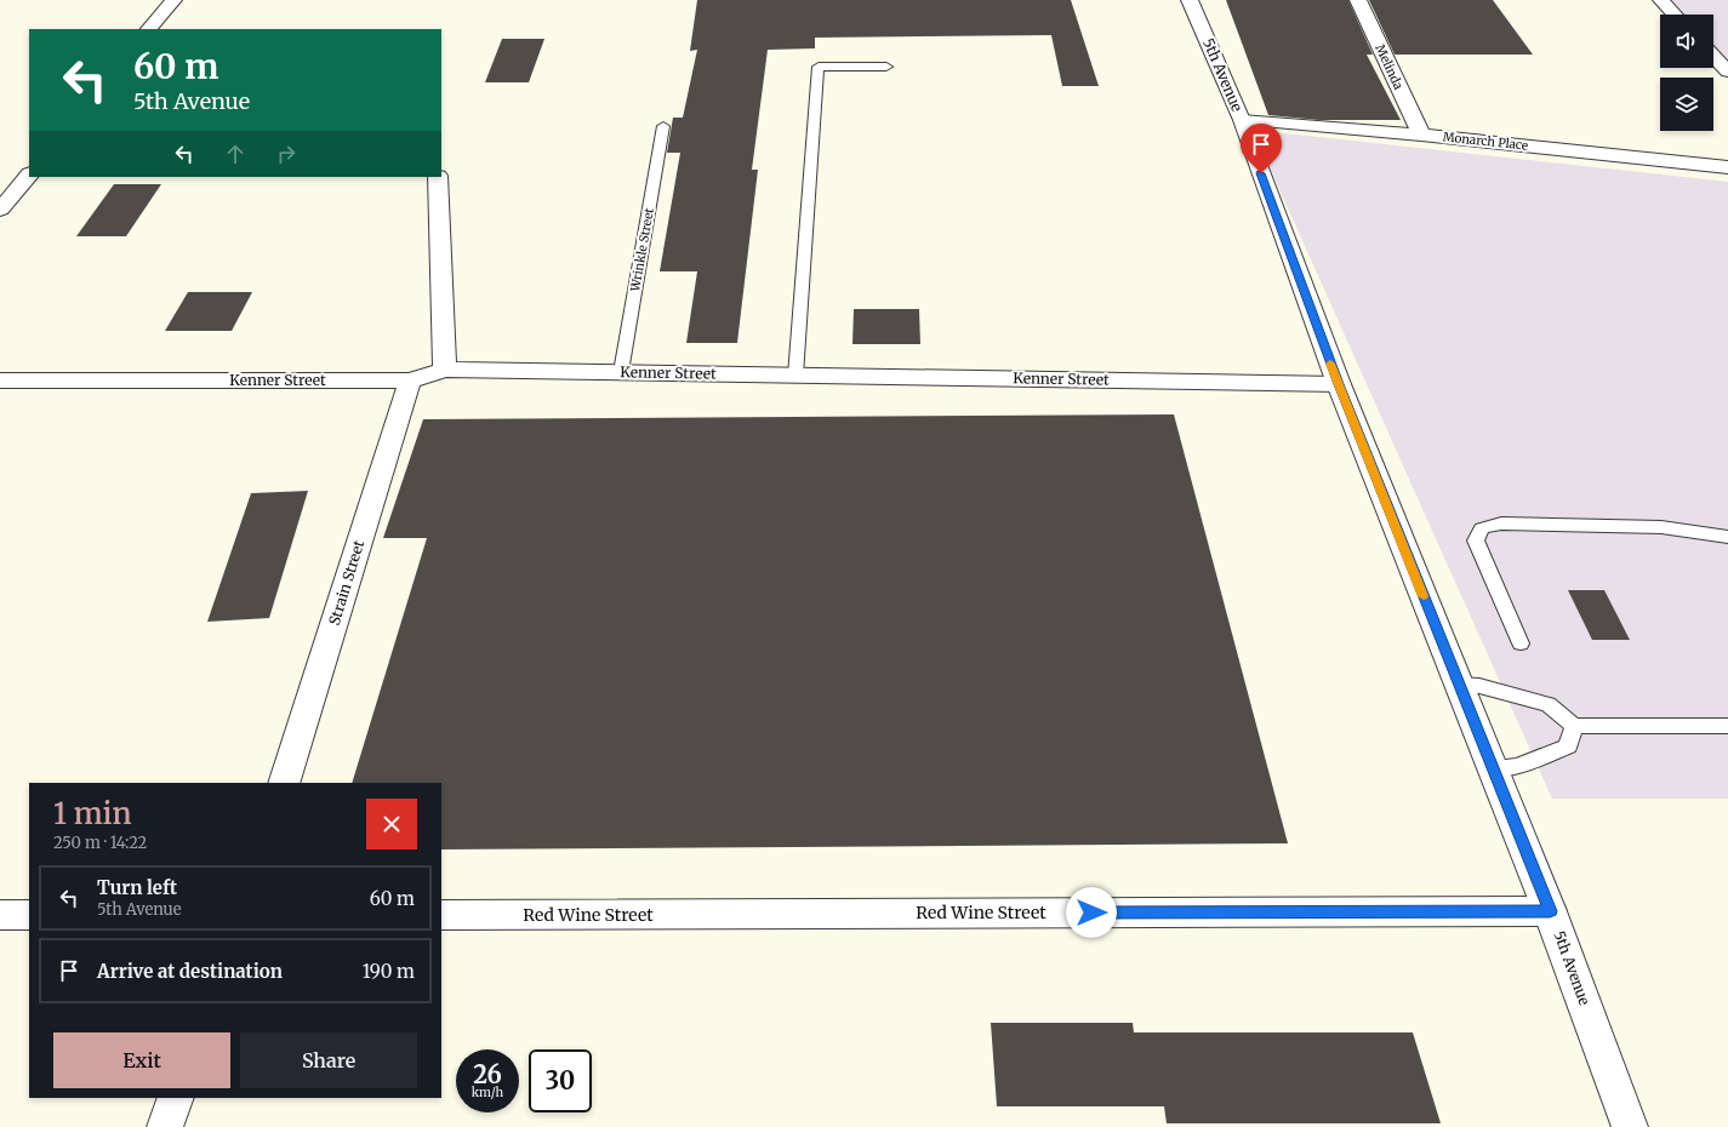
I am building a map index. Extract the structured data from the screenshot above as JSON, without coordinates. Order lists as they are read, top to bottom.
{
  "streets": {
    "street": [
      "Melinda",
      "5th Avenue",
      "Monarch Place",
      "Kenner Street",
      "Strain Street",
      "Red Wine Street"
    ],
    "lane": ["Wrinkle Street"]
  },
  "crossings": [
    ["Melinda", "Monarch Place"],
    ["5th Avenue", "Monarch Place"],
    ["5th Avenue", "Kenner Street"],
    ["5th Avenue", "Red Wine Street"],
    ["Wrinkle Street", "Kenner Street"],
    ["Kenner Street", "Strain Street"]
  ],
  "page": {
    "turn": ["60 m", "5th Avenue"],
    "heading": ["1 min", "250 m · 14:22"],
    "list": [
      {
        "name": "Turn left",
        "note": "5th Avenue",
        "value": "60 m"
      },
      {
        "name": "Arrive at destination",
        "value": "190 m"
      }
    ],
    "buttons": ["Exit", "Share"],
    "speed": "26 km/h",
    "limit": "30"
  }
}
